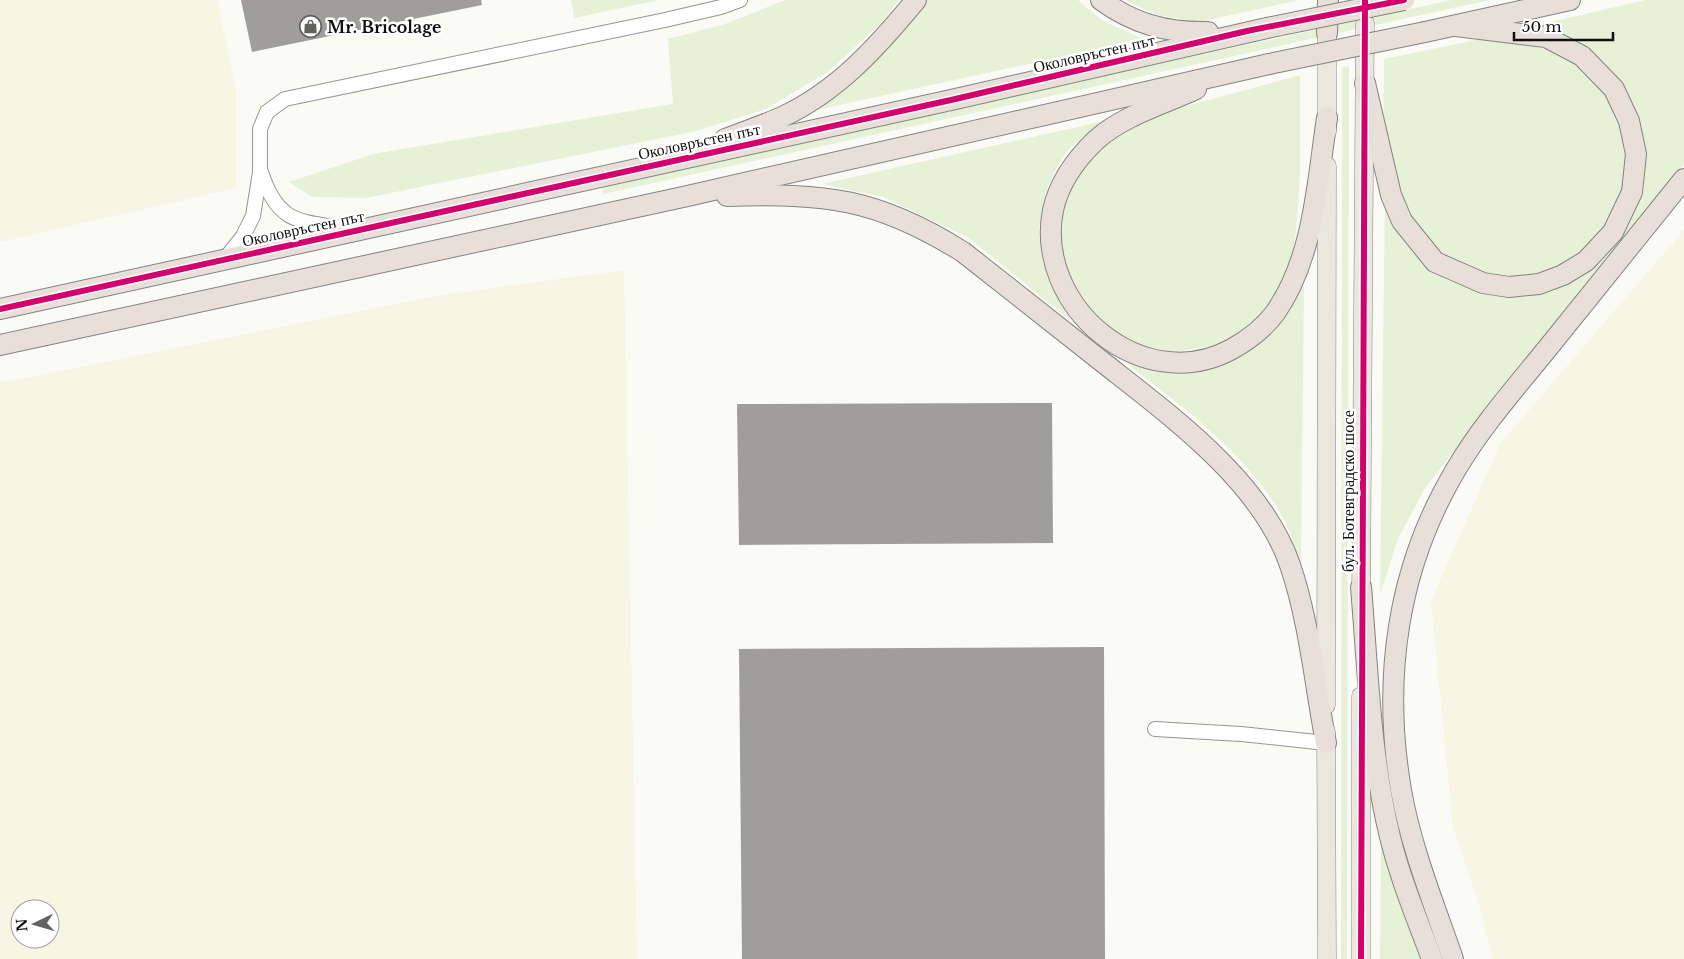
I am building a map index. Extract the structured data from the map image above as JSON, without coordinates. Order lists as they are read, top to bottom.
{
  "streets": {
    "highway": ["Околовръстен път"],
    "main road": ["бул. Ботевградско шосе"]
  },
  "places": {
    "shop": ["Mr. Bricolage"]
  },
  "scale_bar": "50 m",
  "north": "left"
}
